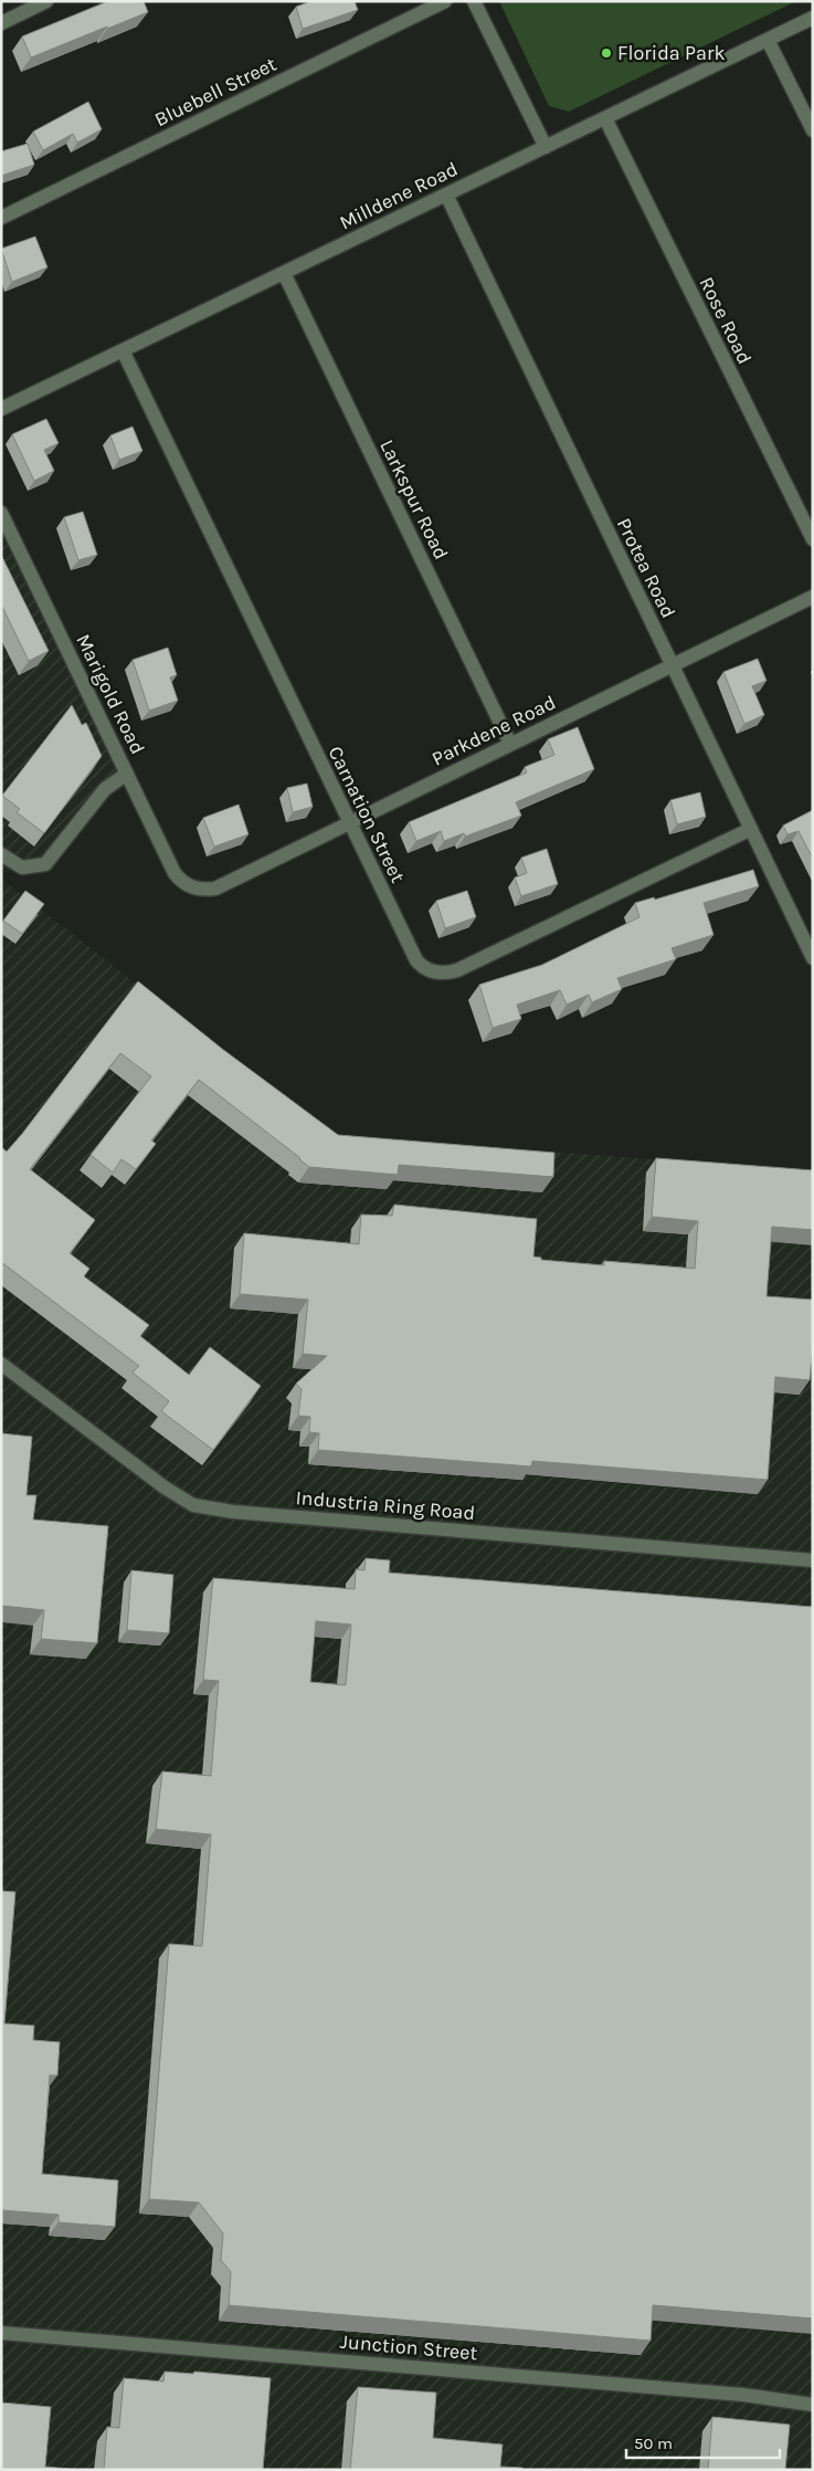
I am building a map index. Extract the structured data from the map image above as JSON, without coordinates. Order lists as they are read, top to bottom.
{
  "streets": {
    "street": [
      "Bluebell Street",
      "Milldene Road",
      "Rose Road",
      "Larkspur Road",
      "Protea Road",
      "Marigold Road",
      "Parkdene Road",
      "Carnation Street",
      "Industria Ring Road",
      "Junction Street"
    ]
  },
  "crossings": [
    ["Milldene Road", "Rose Road"],
    ["Milldene Road", "Larkspur Road"],
    ["Milldene Road", "Protea Road"],
    ["Milldene Road", "Carnation Street"],
    ["Larkspur Road", "Parkdene Road"],
    ["Protea Road", "Parkdene Road"],
    ["Protea Road", "Carnation Street"],
    ["Marigold Road", "Parkdene Road"],
    ["Parkdene Road", "Carnation Street"]
  ],
  "places": ["Florida Park"],
  "scale_bar": "50 m"
}
